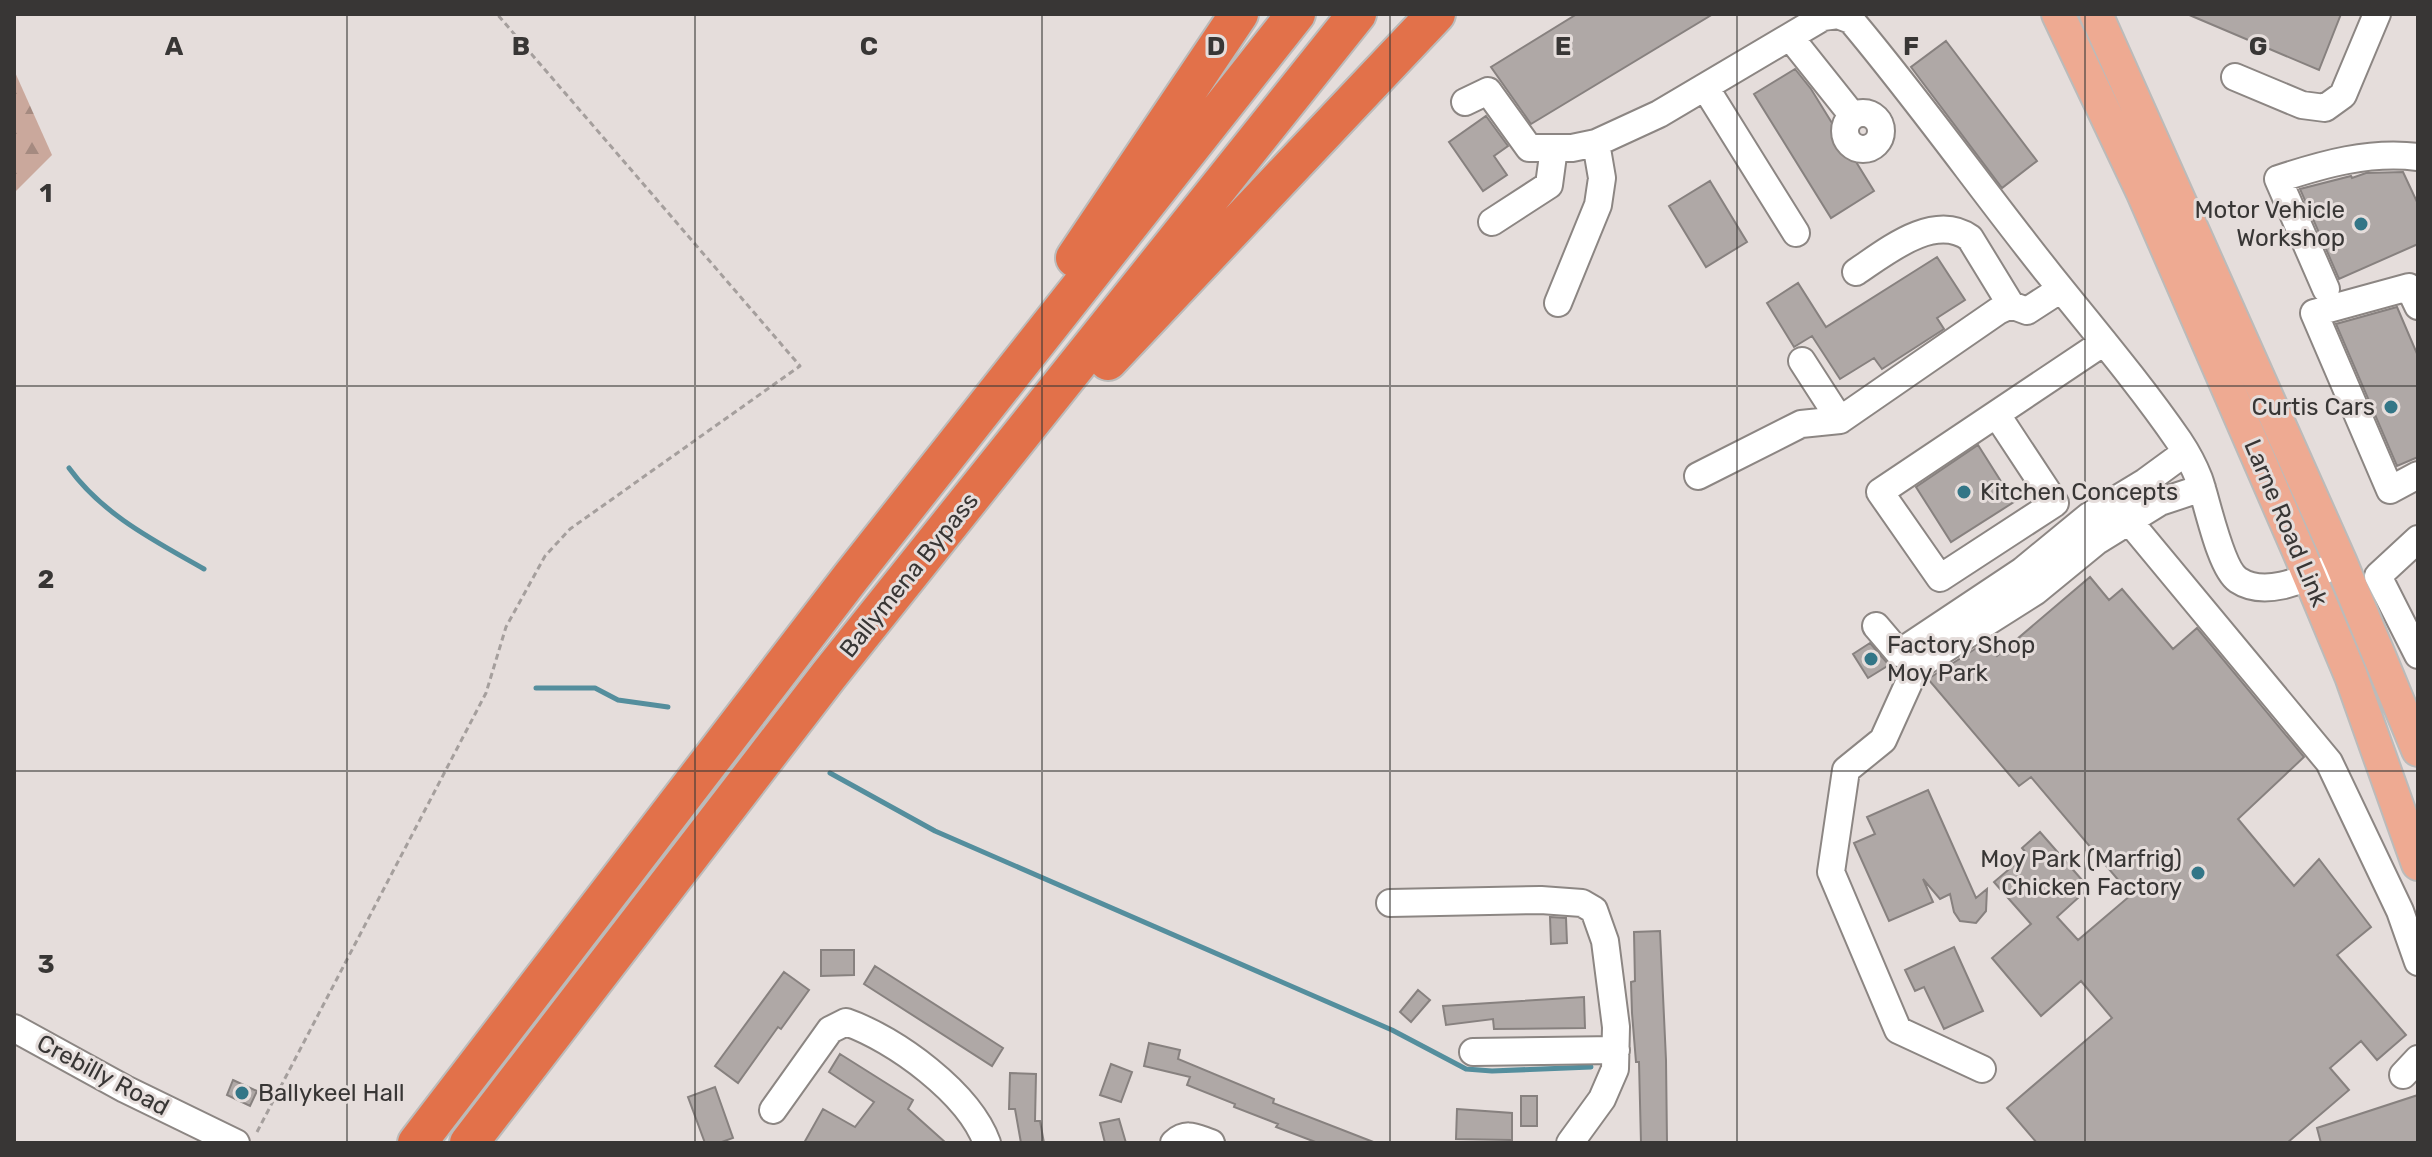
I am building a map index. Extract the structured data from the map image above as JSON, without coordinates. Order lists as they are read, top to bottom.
{
  "streets": {
    "highway": ["Ballymena Bypass"],
    "main road": ["Larne Road Link"],
    "street": ["Crebilly Road"]
  },
  "places": [
    "Motor Vehicle Workshop",
    "Curtis Cars",
    "Kitchen Concepts",
    "Factory Shop Moy Park",
    "Moy Park (Marfrig) Chicken Factory",
    "Ballykeel Hall"
  ],
  "grid": {
    "columns": [
      "A",
      "B",
      "C",
      "D",
      "E",
      "F",
      "G"
    ],
    "rows": ["1", "2", "3"]
  }
}
